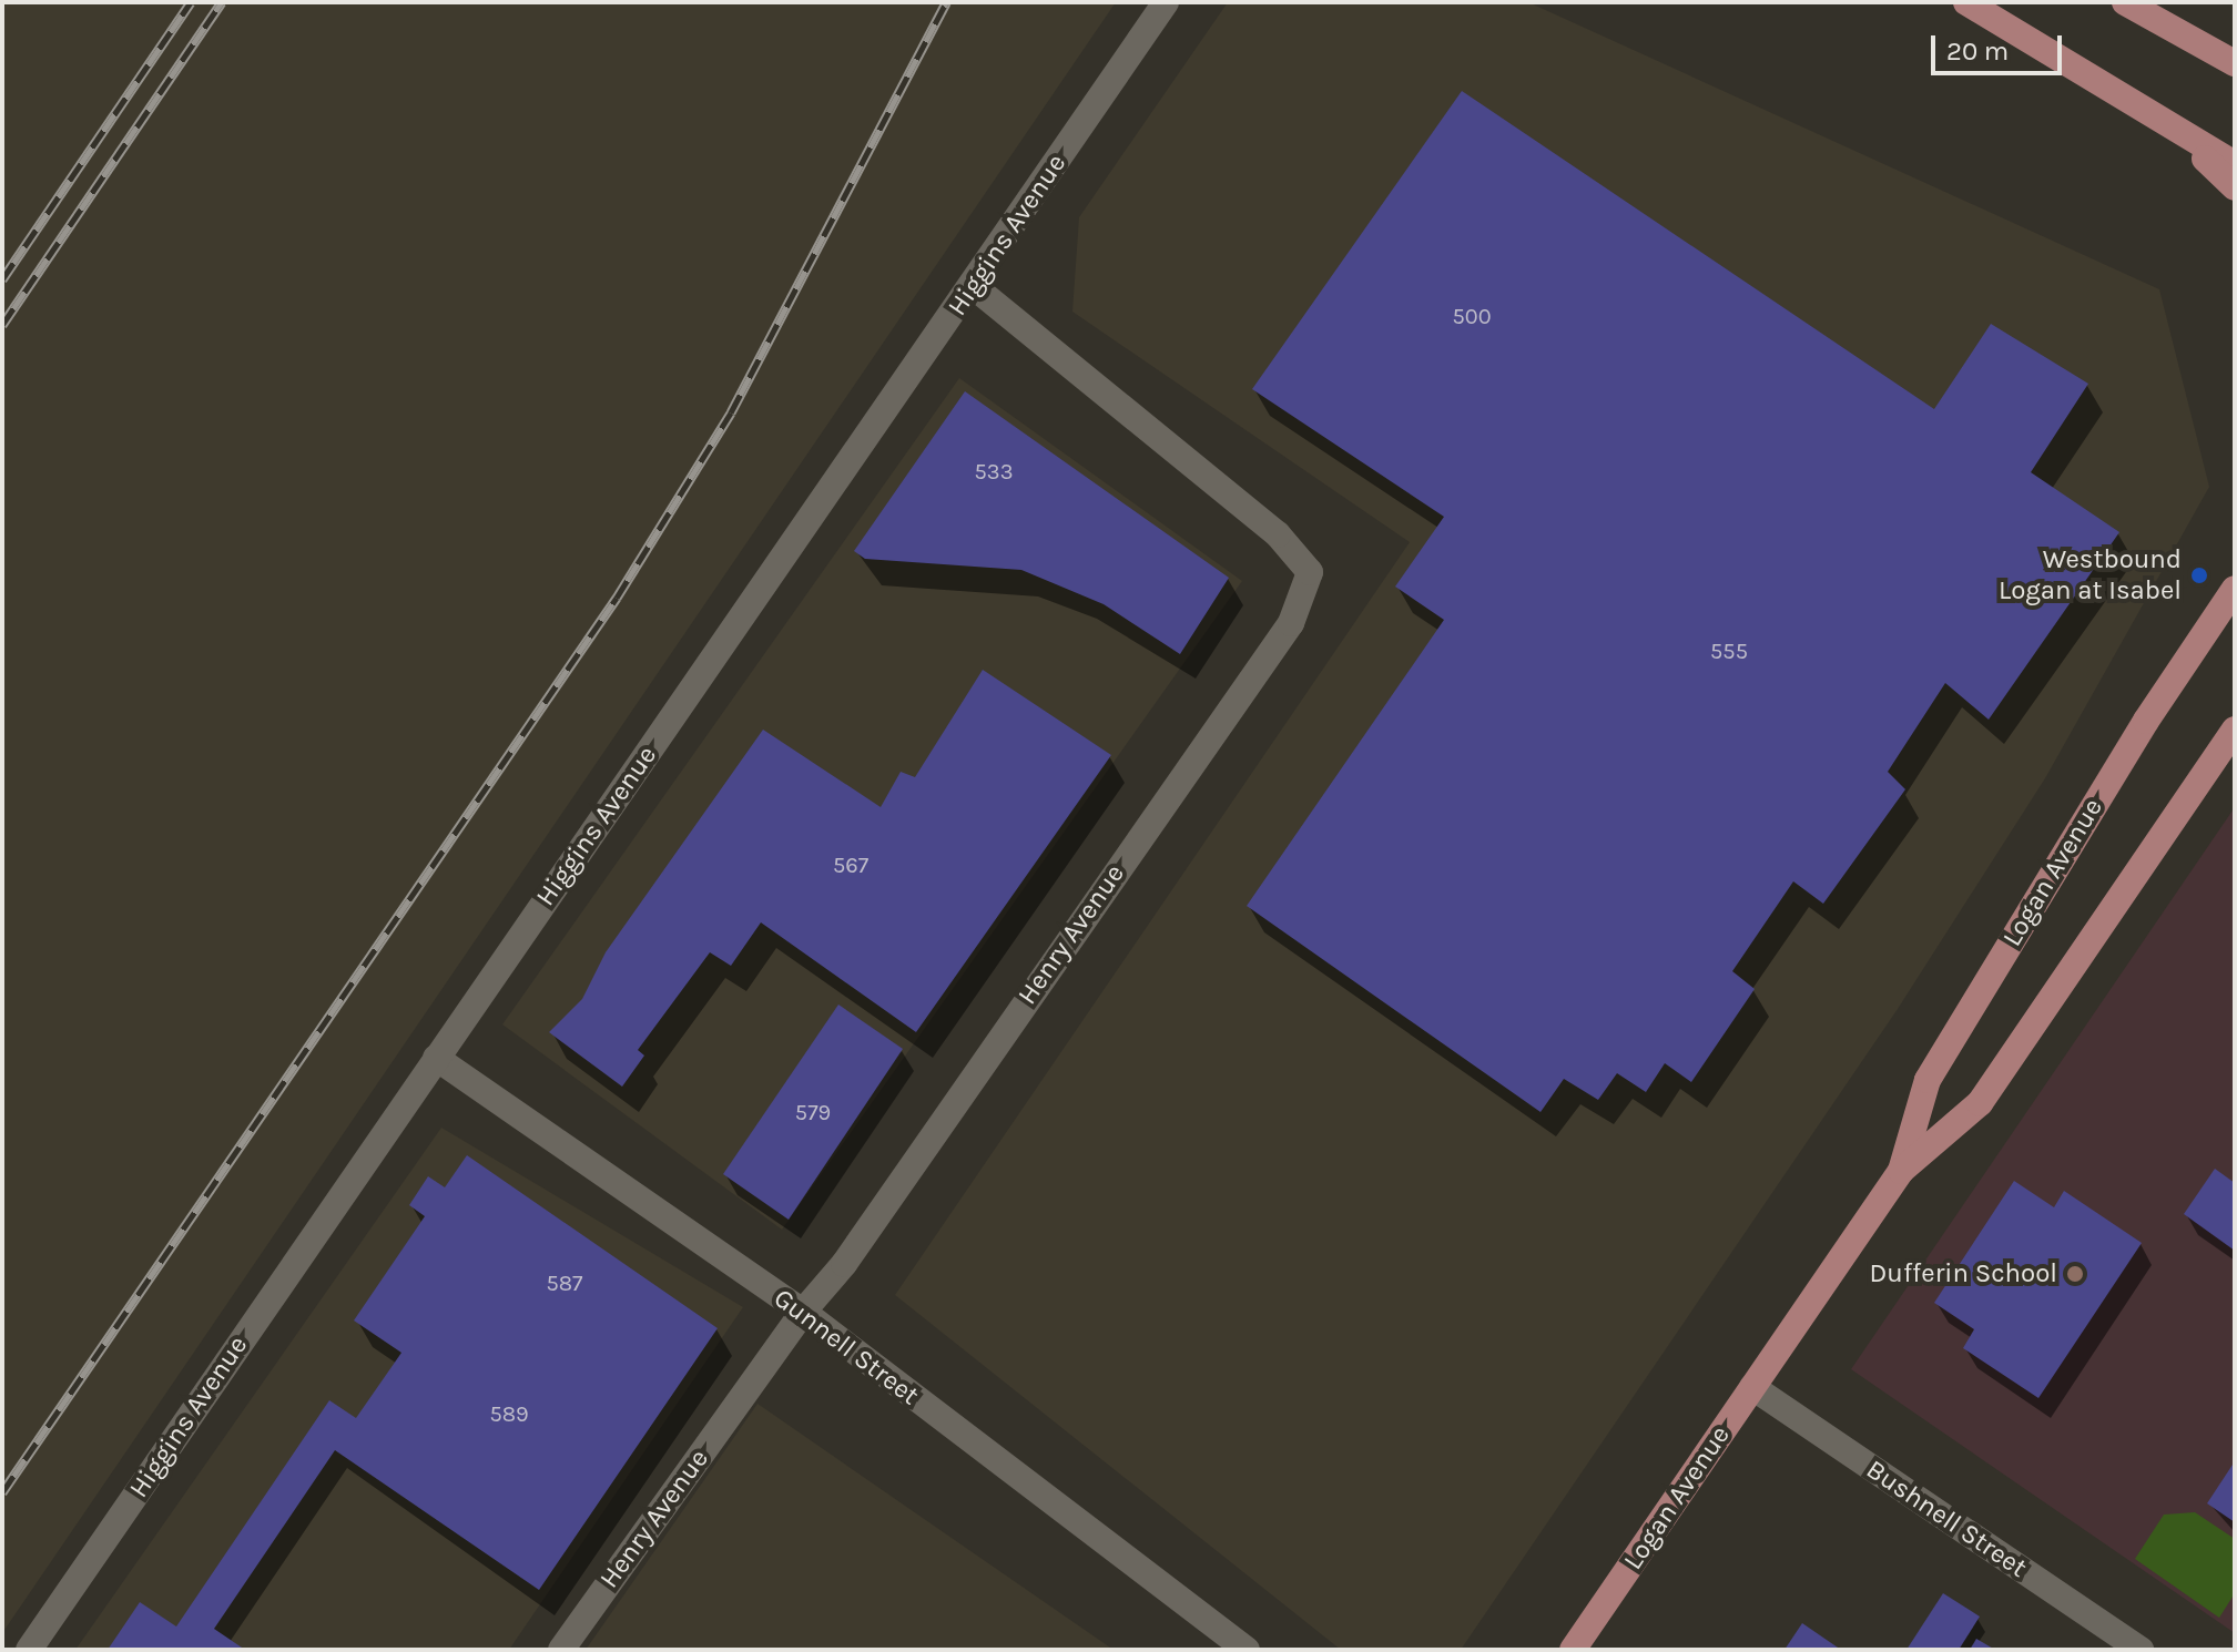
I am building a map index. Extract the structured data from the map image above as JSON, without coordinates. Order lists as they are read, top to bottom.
{
  "streets": {
    "main road": ["Logan Avenue"],
    "street": [
      "Higgins Avenue",
      "Henry Avenue",
      "Gunnell Street",
      "Bushnell Street"
    ]
  },
  "crossings": [
    ["Higgins Avenue", "Henry Avenue"],
    ["Higgins Avenue", "Gunnell Street"],
    ["Logan Avenue", "Bushnell Street"],
    ["Henry Avenue", "Gunnell Street"]
  ],
  "places": ["Westbound Logan at Isabel", "Dufferin School"],
  "house_numbers": [
    "500",
    "533",
    "555",
    "567",
    "579",
    "587",
    "589"
  ],
  "scale_bar": "20 m"
}
